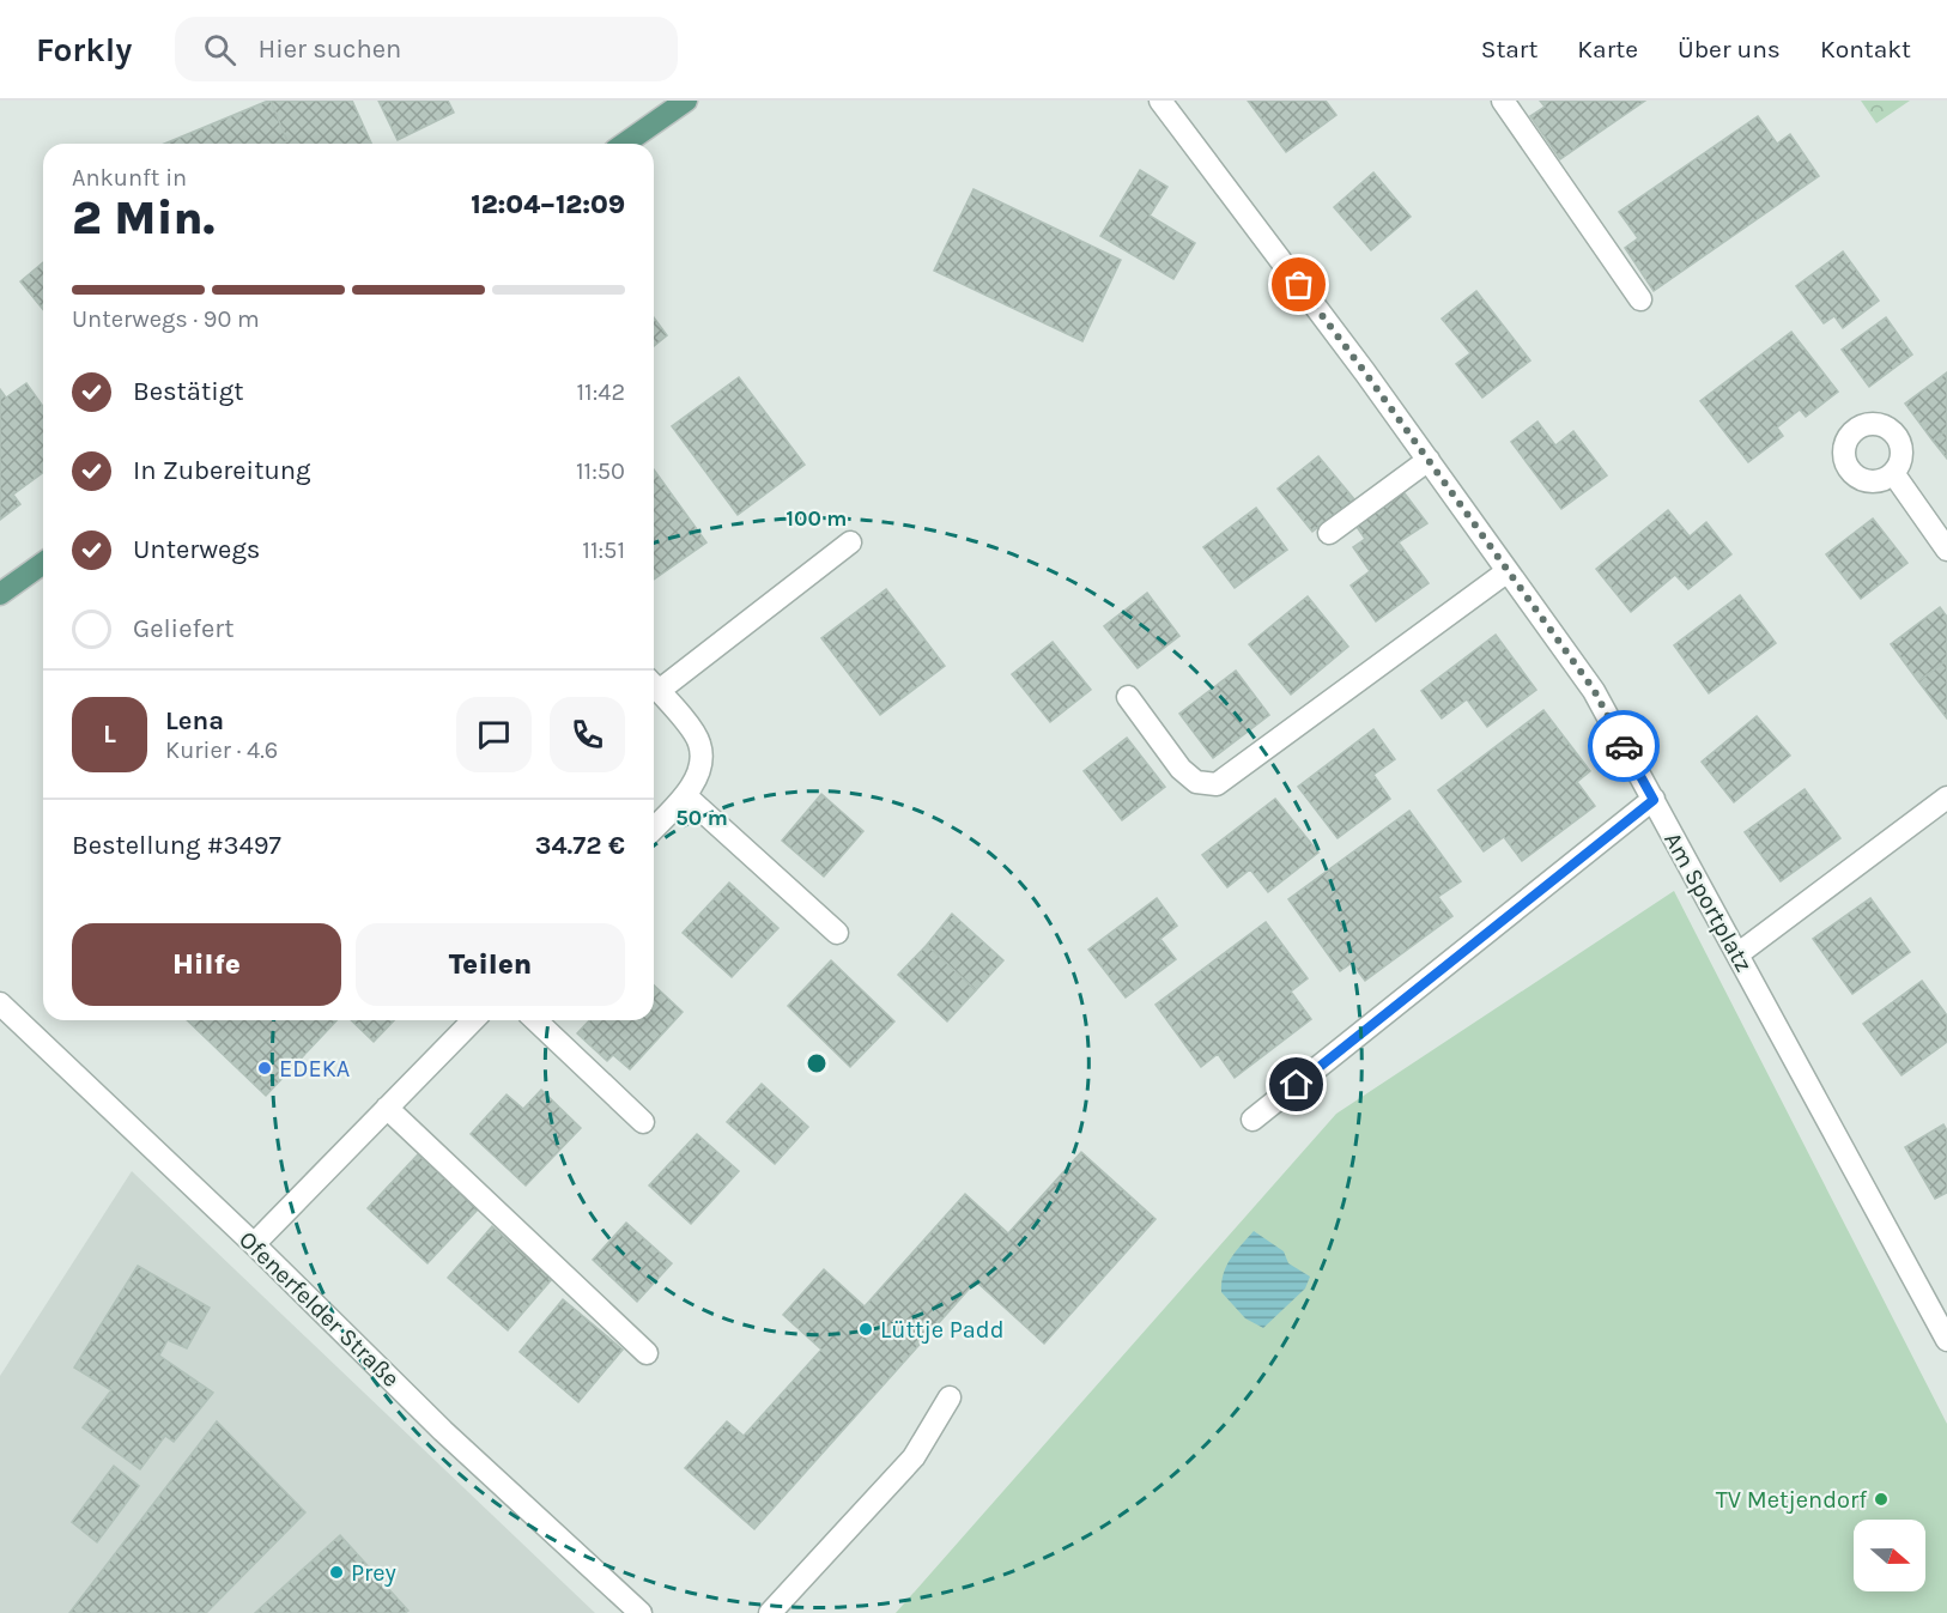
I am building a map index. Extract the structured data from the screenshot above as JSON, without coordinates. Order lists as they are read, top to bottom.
{
  "streets": {
    "street": ["Am Sportplatz", "Ofenerfelder Straße"]
  },
  "places": [
    "EDEKA",
    "Lüttje Padd",
    "TV Metjendorf",
    "Prey"
  ],
  "north": "right",
  "page": {
    "header": "Forkly",
    "search": "Hier suchen",
    "nav": [
      "Start",
      "Karte",
      "Über uns",
      "Kontakt"
    ],
    "heading": ["2 Min.", "Ankunft in", "12:04–12:09"],
    "panel": [
      "Lena",
      "Kurier · 4.6",
      "Bestellung #3497",
      "34.72 €"
    ],
    "bar": "Unterwegs · 90 m",
    "list": [
      ["Bestätigt", "11:42"],
      ["In Zubereitung", "11:50"],
      ["Unterwegs", "11:51"],
      "Geliefert"
    ],
    "round": "L",
    "buttons": ["Hilfe", "Teilen"]
  },
  "rings": ["100 m", "50 m"]
}
